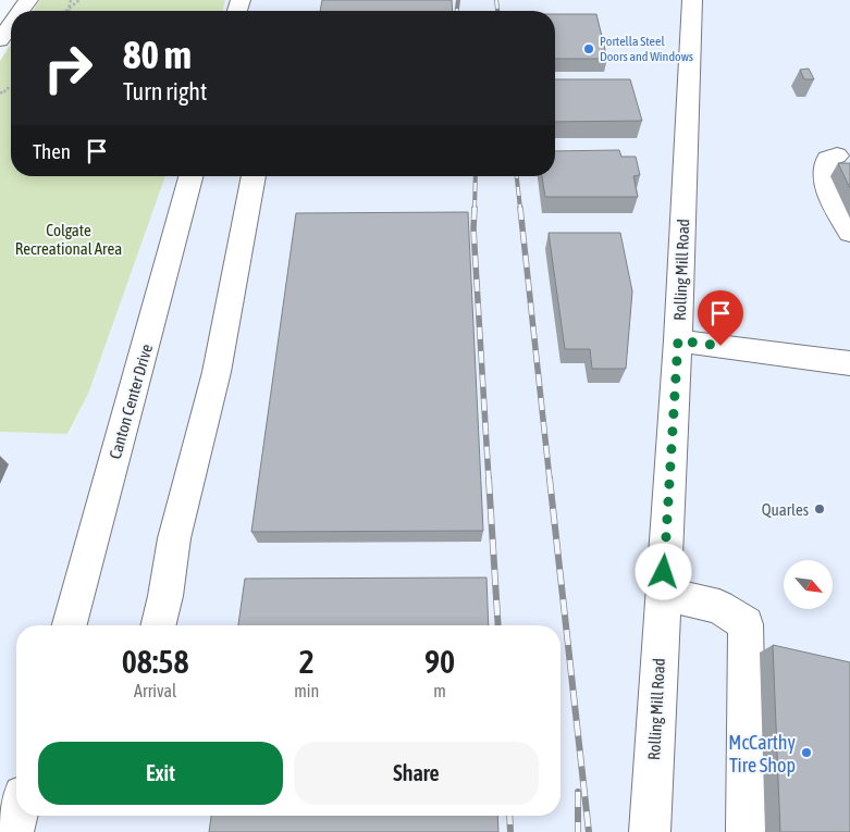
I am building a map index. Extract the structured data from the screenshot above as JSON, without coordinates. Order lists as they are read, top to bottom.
{
  "streets": {
    "street": ["Rolling Mill Road", "Canton Center Drive"]
  },
  "parks": ["Colgate Recreational Area"],
  "places": ["Portella Steel Doors and Windows", "Quarles", "McCarthy Tire Shop"],
  "north": "bottom right",
  "page": {
    "turn": ["80 m", "Turn right"],
    "then": "Then",
    "eta": [
      "08:58",
      "Arrival",
      "2",
      "min",
      "90",
      "m"
    ],
    "buttons": ["Exit", "Share"]
  }
}
